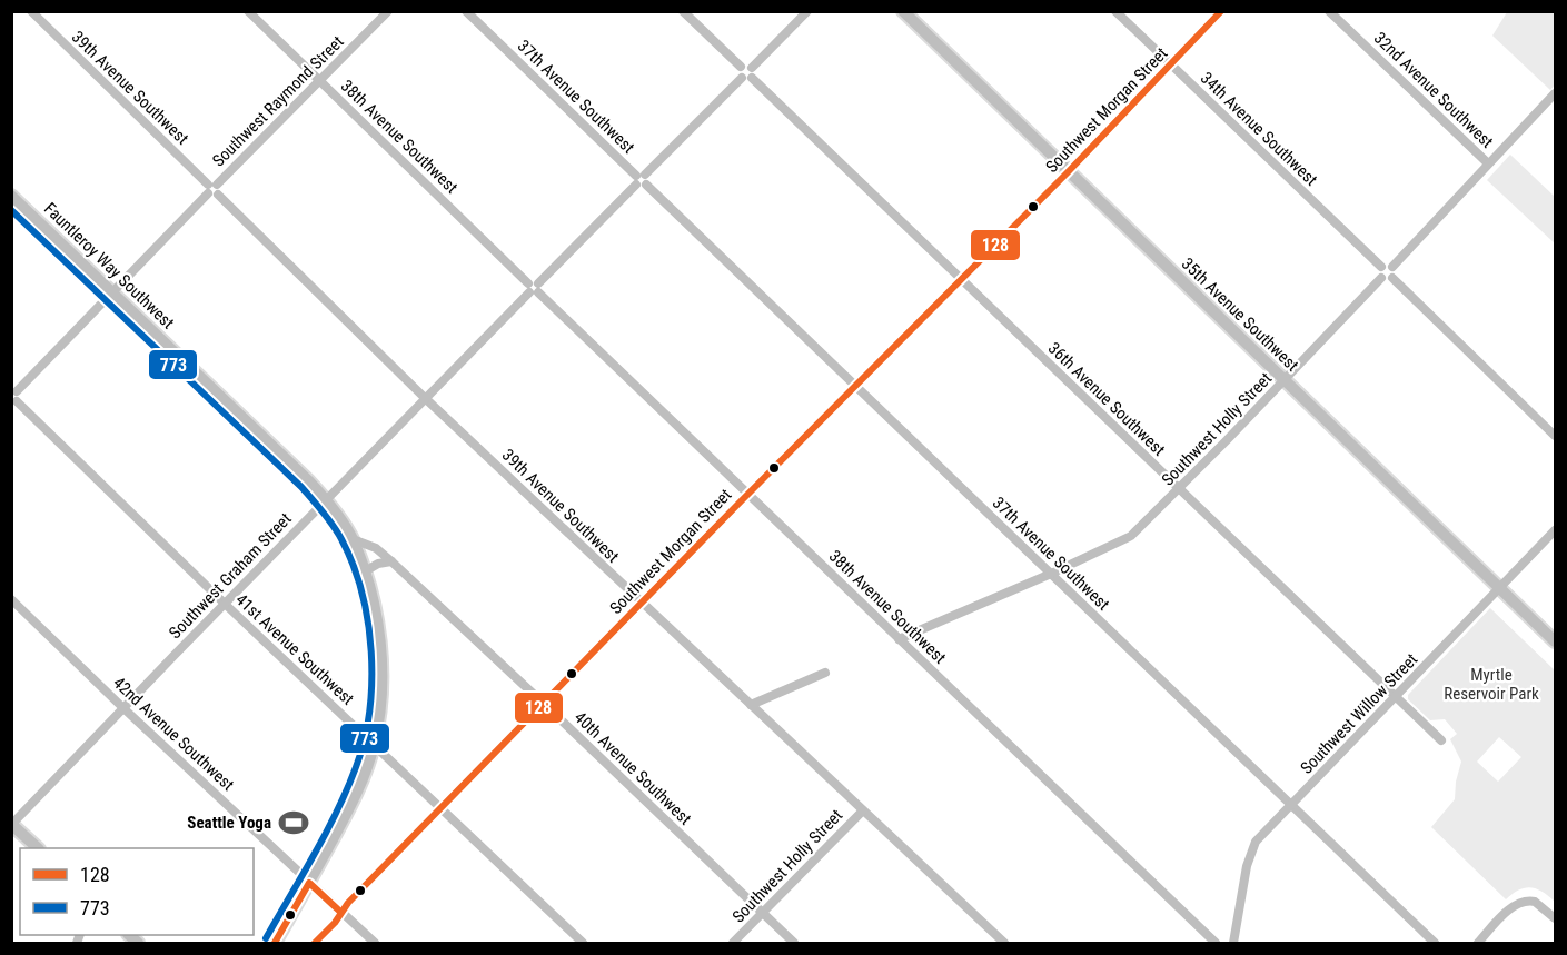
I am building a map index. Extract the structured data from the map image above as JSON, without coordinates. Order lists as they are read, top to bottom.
{
  "streets": {
    "main road": ["Fauntleroy Way Southwest", "35th Avenue Southwest"],
    "street": [
      "39th Avenue Southwest",
      "32nd Avenue Southwest",
      "37th Avenue Southwest",
      "Southwest Raymond Street",
      "Southwest Morgan Street",
      "34th Avenue Southwest",
      "38th Avenue Southwest",
      "36th Avenue Southwest",
      "Southwest Holly Street",
      "Southwest Graham Street",
      "41st Avenue Southwest",
      "Southwest Willow Street",
      "42nd Avenue Southwest",
      "40th Avenue Southwest"
    ]
  },
  "crossings": [
    ["39th Avenue Southwest", "Southwest Raymond Street"],
    ["39th Avenue Southwest", "Southwest Morgan Street"],
    ["39th Avenue Southwest", "Southwest Holly Street"],
    ["39th Avenue Southwest", "Southwest Graham Street"],
    ["37th Avenue Southwest", "Southwest Morgan Street"],
    ["37th Avenue Southwest", "Southwest Holly Street"],
    ["37th Avenue Southwest", "Southwest Graham Street"],
    ["37th Avenue Southwest", "Southwest Willow Street"],
    ["Southwest Raymond Street", "38th Avenue Southwest"],
    ["Southwest Raymond Street", "Fauntleroy Way Southwest"],
    ["Southwest Raymond Street", "41st Avenue Southwest"],
    ["Southwest Morgan Street", "34th Avenue Southwest"],
    ["Southwest Morgan Street", "38th Avenue Southwest"],
    ["Southwest Morgan Street", "35th Avenue Southwest"],
    ["Southwest Morgan Street", "36th Avenue Southwest"],
    ["Southwest Morgan Street", "41st Avenue Southwest"],
    ["Southwest Morgan Street", "42nd Avenue Southwest"],
    ["Southwest Morgan Street", "40th Avenue Southwest"],
    ["34th Avenue Southwest", "Southwest Holly Street"],
    ["38th Avenue Southwest", "Southwest Holly Street"],
    ["38th Avenue Southwest", "Southwest Graham Street"],
    ["Fauntleroy Way Southwest", "Southwest Graham Street"],
    ["Fauntleroy Way Southwest", "41st Avenue Southwest"],
    ["Fauntleroy Way Southwest", "42nd Avenue Southwest"],
    ["Fauntleroy Way Southwest", "40th Avenue Southwest"],
    ["35th Avenue Southwest", "Southwest Holly Street"],
    ["35th Avenue Southwest", "Southwest Willow Street"],
    ["36th Avenue Southwest", "Southwest Holly Street"],
    ["36th Avenue Southwest", "Southwest Graham Street"],
    ["36th Avenue Southwest", "Southwest Willow Street"],
    ["Southwest Holly Street", "40th Avenue Southwest"],
    ["Southwest Graham Street", "41st Avenue Southwest"],
    ["Southwest Graham Street", "42nd Avenue Southwest"]
  ],
  "parks": ["Myrtle Reservoir Park"],
  "places": {
    "sports": ["Seattle Yoga"]
  },
  "lines": ["transit line 128", "transit line 773"],
  "legend": ["128", "773"]
}
